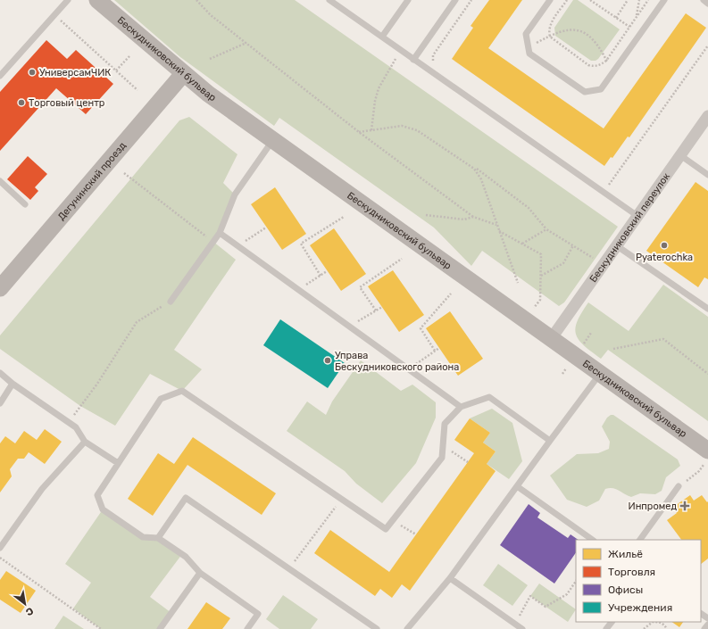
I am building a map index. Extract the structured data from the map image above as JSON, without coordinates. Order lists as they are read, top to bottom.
{
  "streets": {
    "street": ["Бескудниковский бульвар", "Дегунинский проезд", "Бескудниковский переулок"]
  },
  "crossings": [
    ["Бескудниковский бульвар", "Дегунинский проезд"],
    ["Бескудниковский бульвар", "Бескудниковский переулок"]
  ],
  "places": {
    "other": [
      "УниверсамЧИК",
      "Торговый центр",
      "Pyaterochka",
      "Управа Бескудниковского района"
    ],
    "health": ["Инпромед"]
  },
  "legend": [
    "Жильё",
    "Торговля",
    "Офисы",
    "Учреждения"
  ],
  "north": "bottom right"
}
